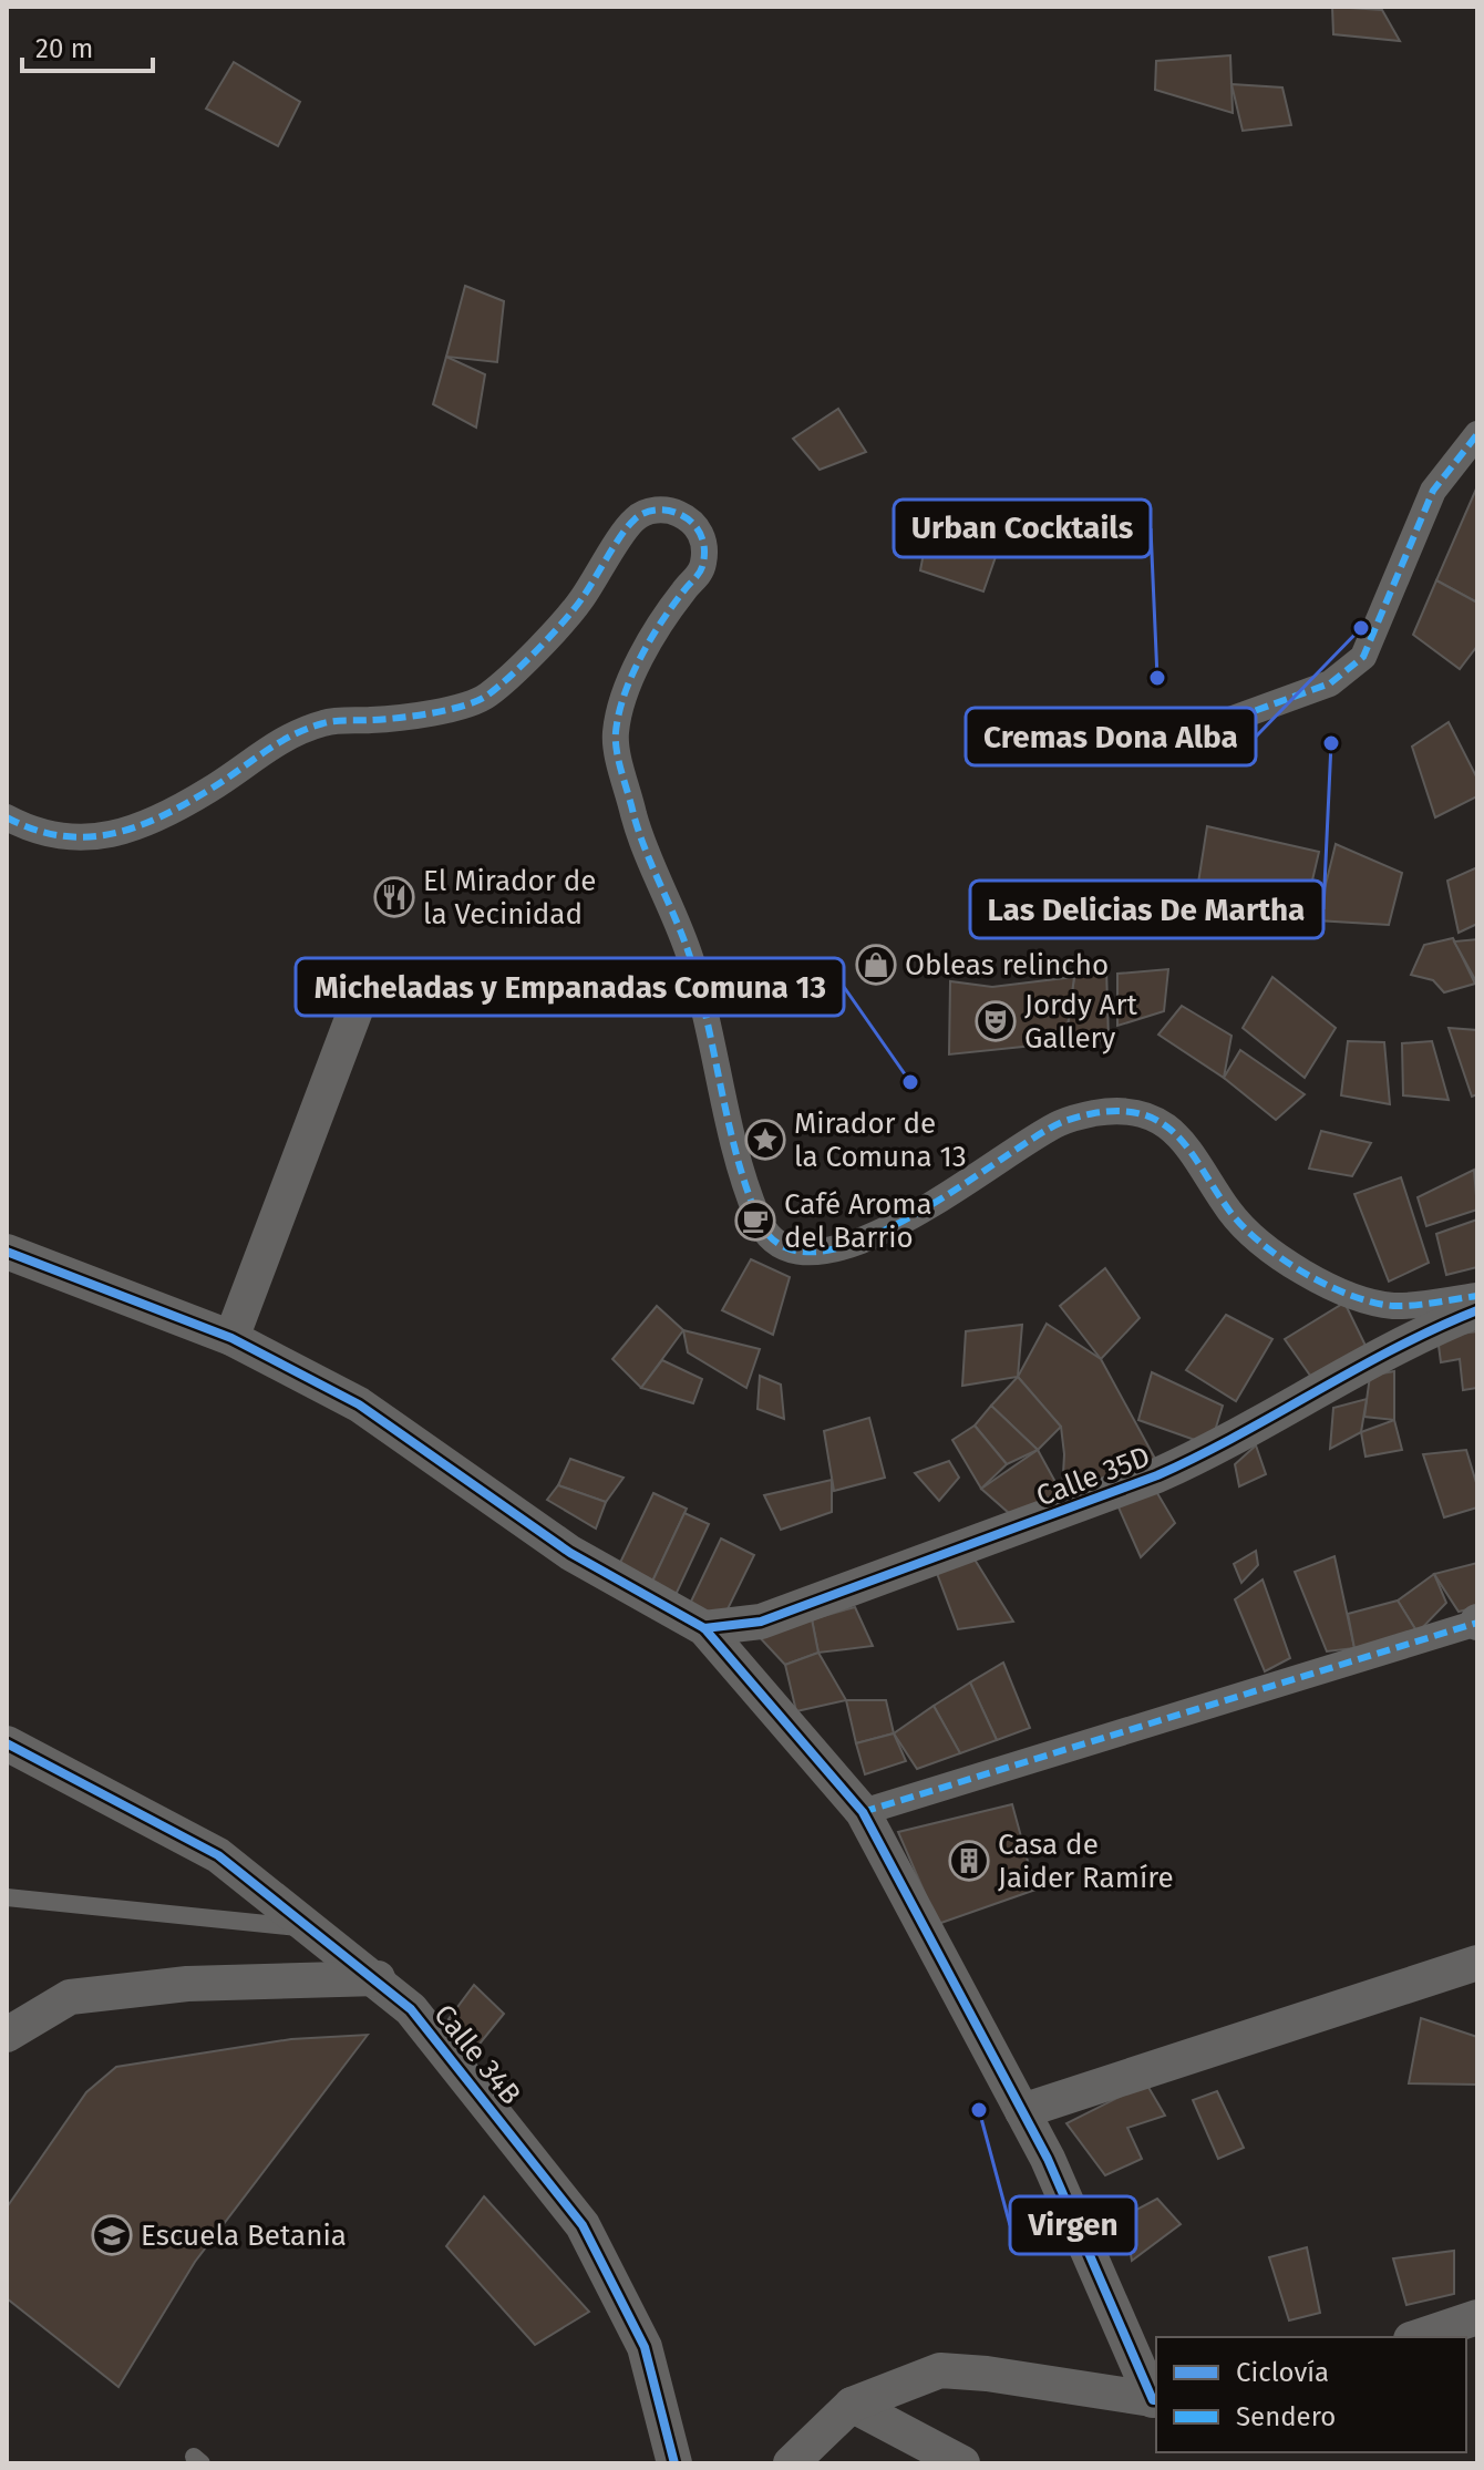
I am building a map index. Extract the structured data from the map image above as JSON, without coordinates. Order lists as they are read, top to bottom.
{
  "streets": {
    "street": ["Calle 35D", "Calle 34B"]
  },
  "places": {
    "other": [
      "Cremas Dona Alba",
      "Urban Cocktails",
      "Las Delicias De Martha",
      "Micheladas y Empanadas Comuna 13",
      "Virgen"
    ],
    "restaurant": ["El Mirador de la Vecinidad"],
    "shop": ["Obleas relincho"],
    "theatre": ["Jordy Art Gallery"],
    "place": ["Mirador de la Comuna 13"],
    "cafe": ["Café Aroma del Barrio"],
    "building": ["Casa de Jaider Ramíre"],
    "school or university": ["Escuela Betania"]
  },
  "legend": ["Ciclovía", "Sendero"],
  "scale_bar": "20 m"
}
